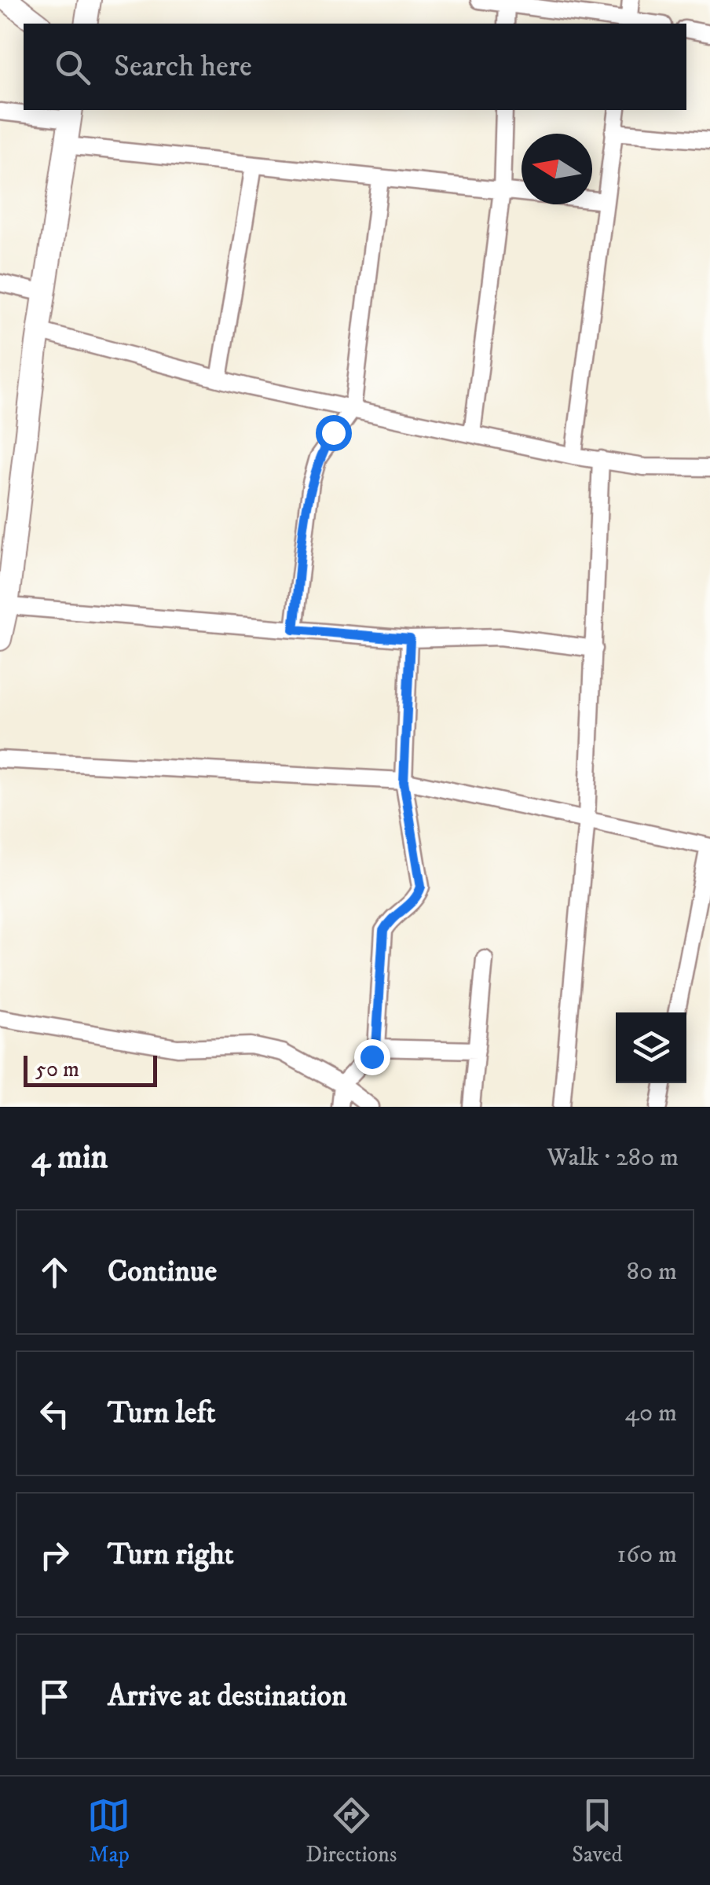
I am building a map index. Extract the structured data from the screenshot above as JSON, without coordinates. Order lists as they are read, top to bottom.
{
  "scale_bar": "50 m",
  "north": "left",
  "page": {
    "search": "Search here",
    "scale": "50 m",
    "heading": ["4 min", "Walk · 280 m"],
    "list": [
      ["Continue", "80 m"],
      ["Turn left", "40 m"],
      ["Turn right", "160 m"],
      "Arrive at destination"
    ],
    "nav": ["Map", "Directions", "Saved"]
  }
}
